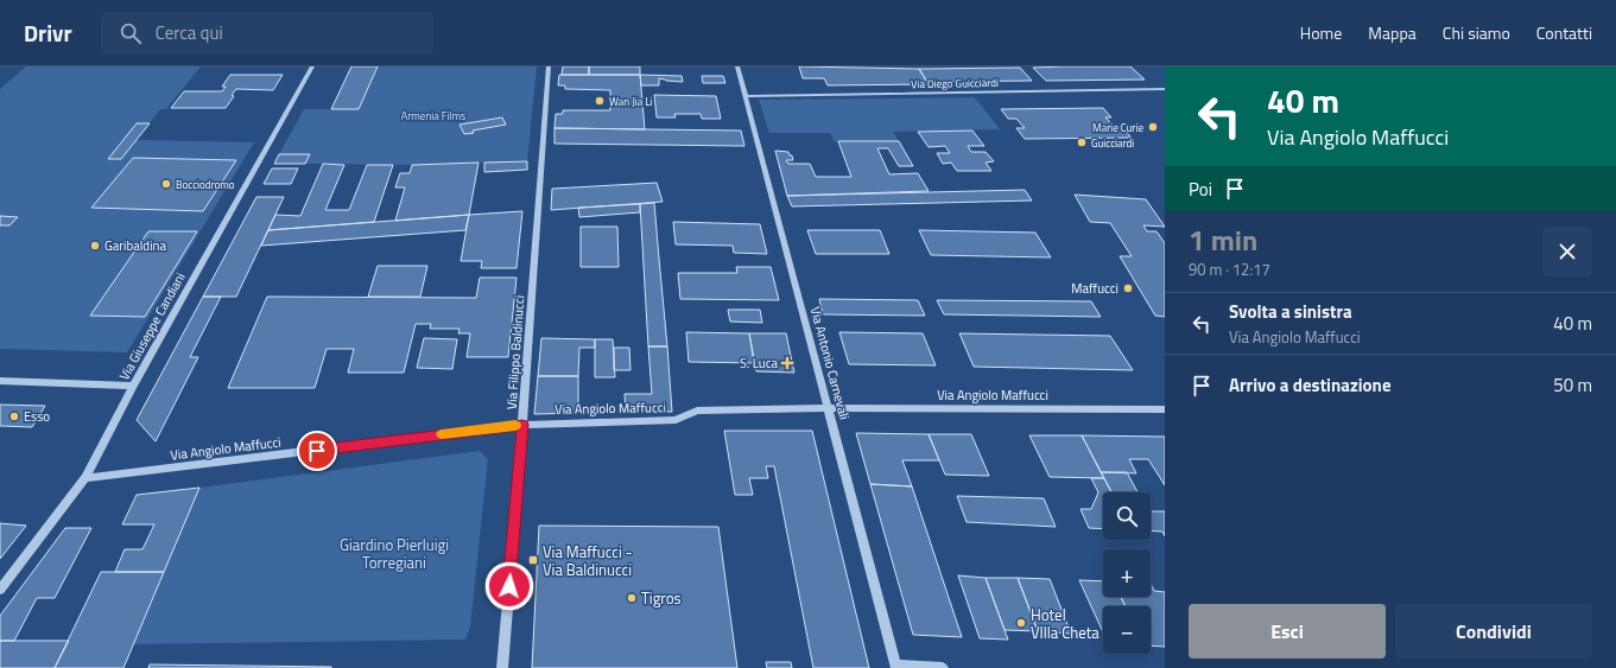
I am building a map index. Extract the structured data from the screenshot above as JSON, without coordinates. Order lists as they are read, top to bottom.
{
  "streets": {
    "street": [
      "Via Diego Guicciardi",
      "Via Giuseppe Candiani",
      "Via Filippo Baldinucci",
      "Via Antonio Carnevali",
      "Via Angiolo Maffucci"
    ]
  },
  "crossings": [
    ["Via Diego Guicciardi", "Via Antonio Carnevali"],
    ["Via Giuseppe Candiani", "Via Angiolo Maffucci"],
    ["Via Filippo Baldinucci", "Via Angiolo Maffucci"],
    ["Via Antonio Carnevali", "Via Angiolo Maffucci"]
  ],
  "parks": ["Armenia Films", "Giardino Pierluigi Torregiani"],
  "places": {
    "other": [
      "Wan Jia Li",
      "Marie Curie",
      "Guicciardi",
      "Bocciodromo",
      "Garibaldina",
      "Maffucci",
      "Esso",
      "Tigros",
      "Hotel VIlla Cheta"
    ],
    "health": ["S. Luca"],
    "transit": ["Via Maffucci - Via Baldinucci"]
  },
  "page": {
    "header": "Drivr",
    "search": "Cerca qui",
    "nav": [
      "Home",
      "Mappa",
      "Chi siamo",
      "Contatti"
    ],
    "turn": ["40 m", "Via Angiolo Maffucci"],
    "then": "Poi",
    "heading": ["1 min", "90 m · 12:17"],
    "list": [
      {
        "name": "Svolta a sinistra",
        "note": "Via Angiolo Maffucci",
        "value": "40 m"
      },
      {
        "name": "Arrivo a destinazione",
        "value": "50 m"
      }
    ],
    "map_buttons": ["+", "−"],
    "buttons": ["Esci", "Condividi"]
  }
}
